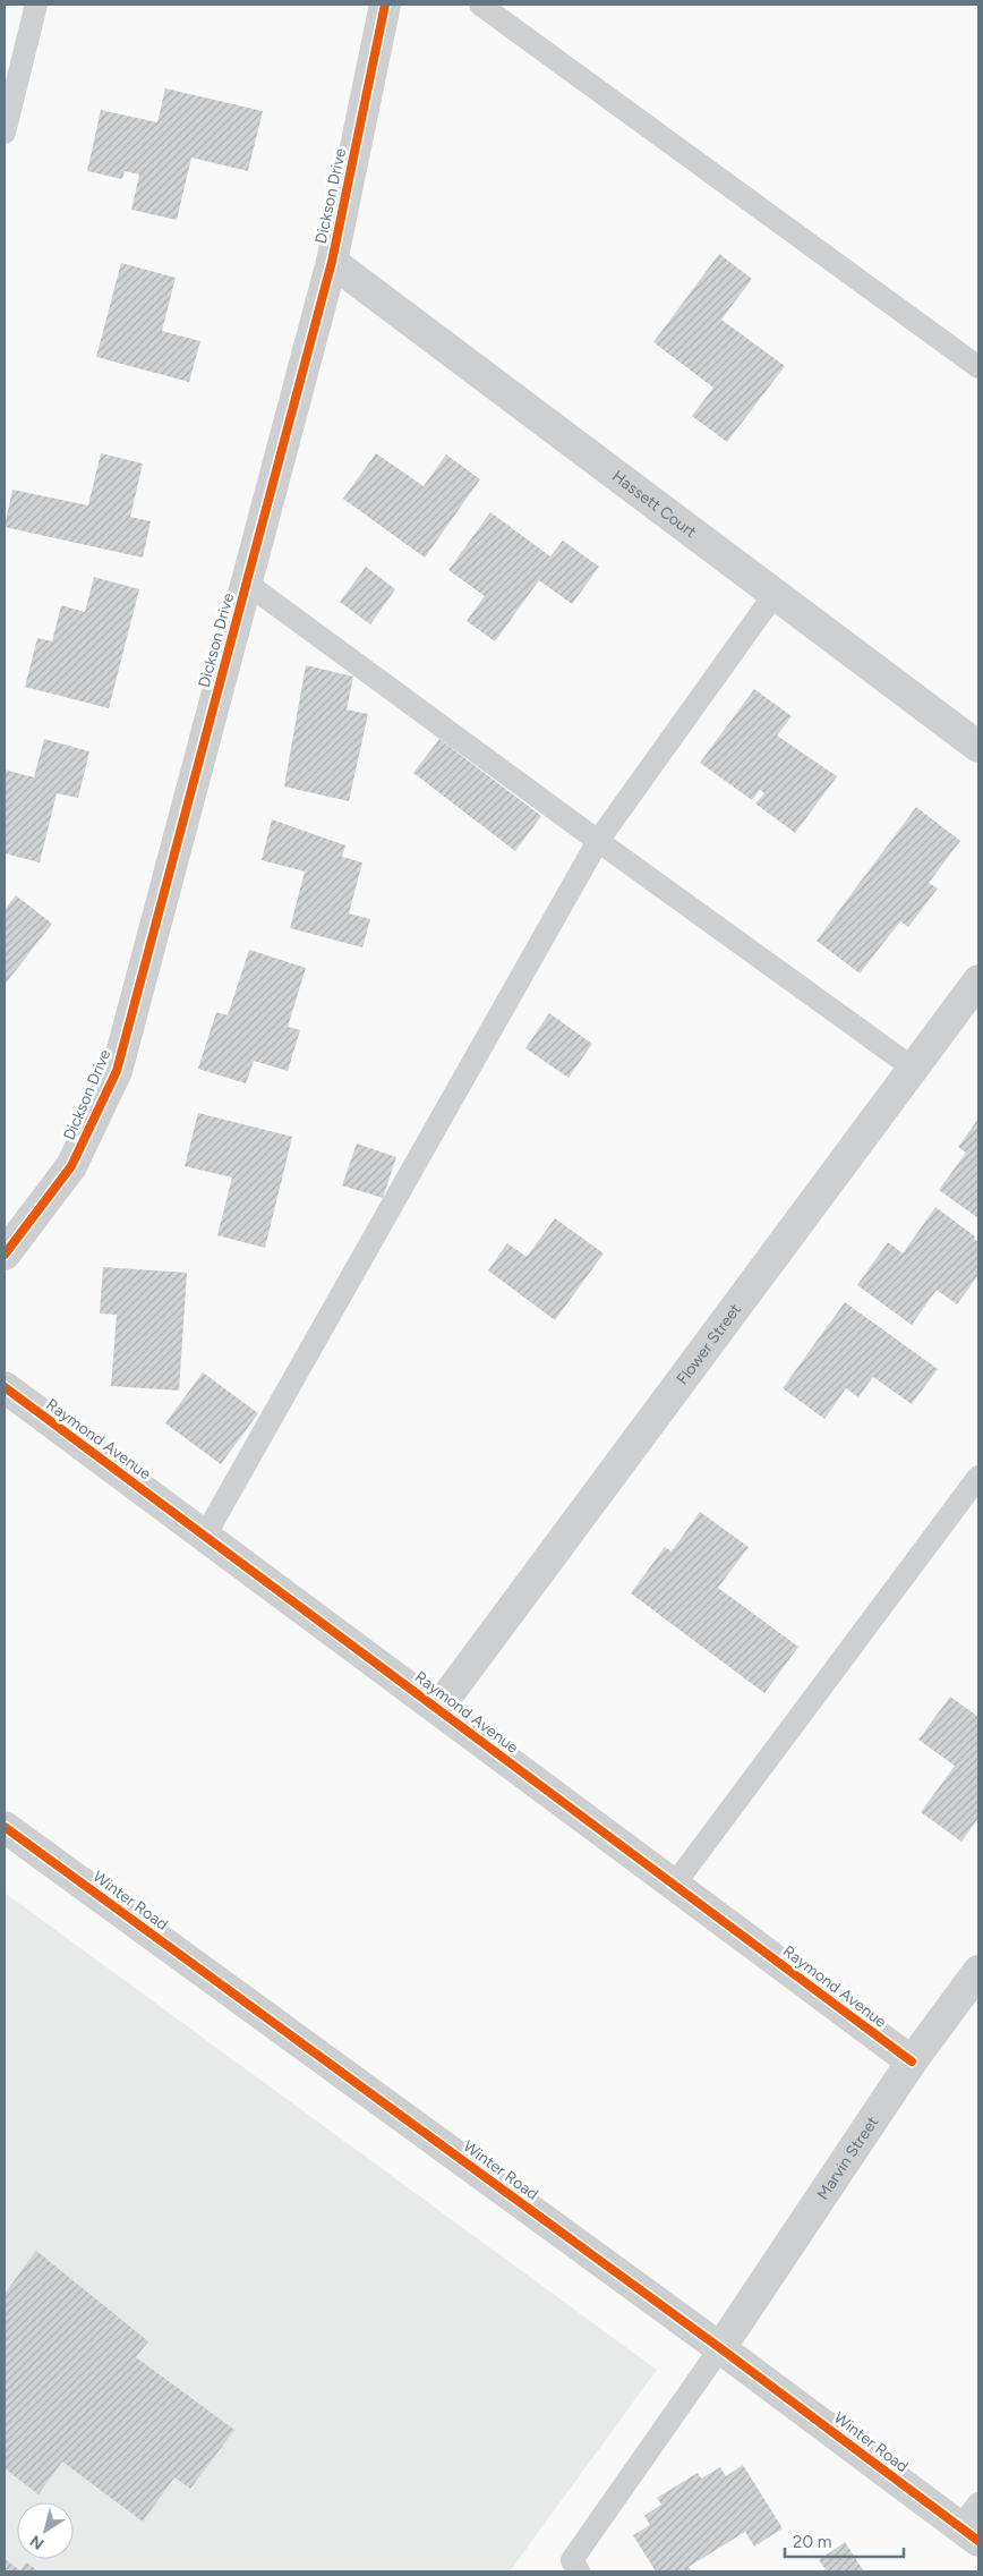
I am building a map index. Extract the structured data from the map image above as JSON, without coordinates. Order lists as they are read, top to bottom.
{
  "streets": {
    "street": [
      "Dickson Drive",
      "Hassett Court",
      "Flower Street",
      "Raymond Avenue",
      "Winter Road",
      "Marvin Street"
    ]
  },
  "crossings": [
    ["Dickson Drive", "Hassett Court"],
    ["Flower Street", "Raymond Avenue"],
    ["Raymond Avenue", "Marvin Street"],
    ["Winter Road", "Marvin Street"]
  ],
  "scale_bar": "20 m",
  "north": "bottom left"
}
